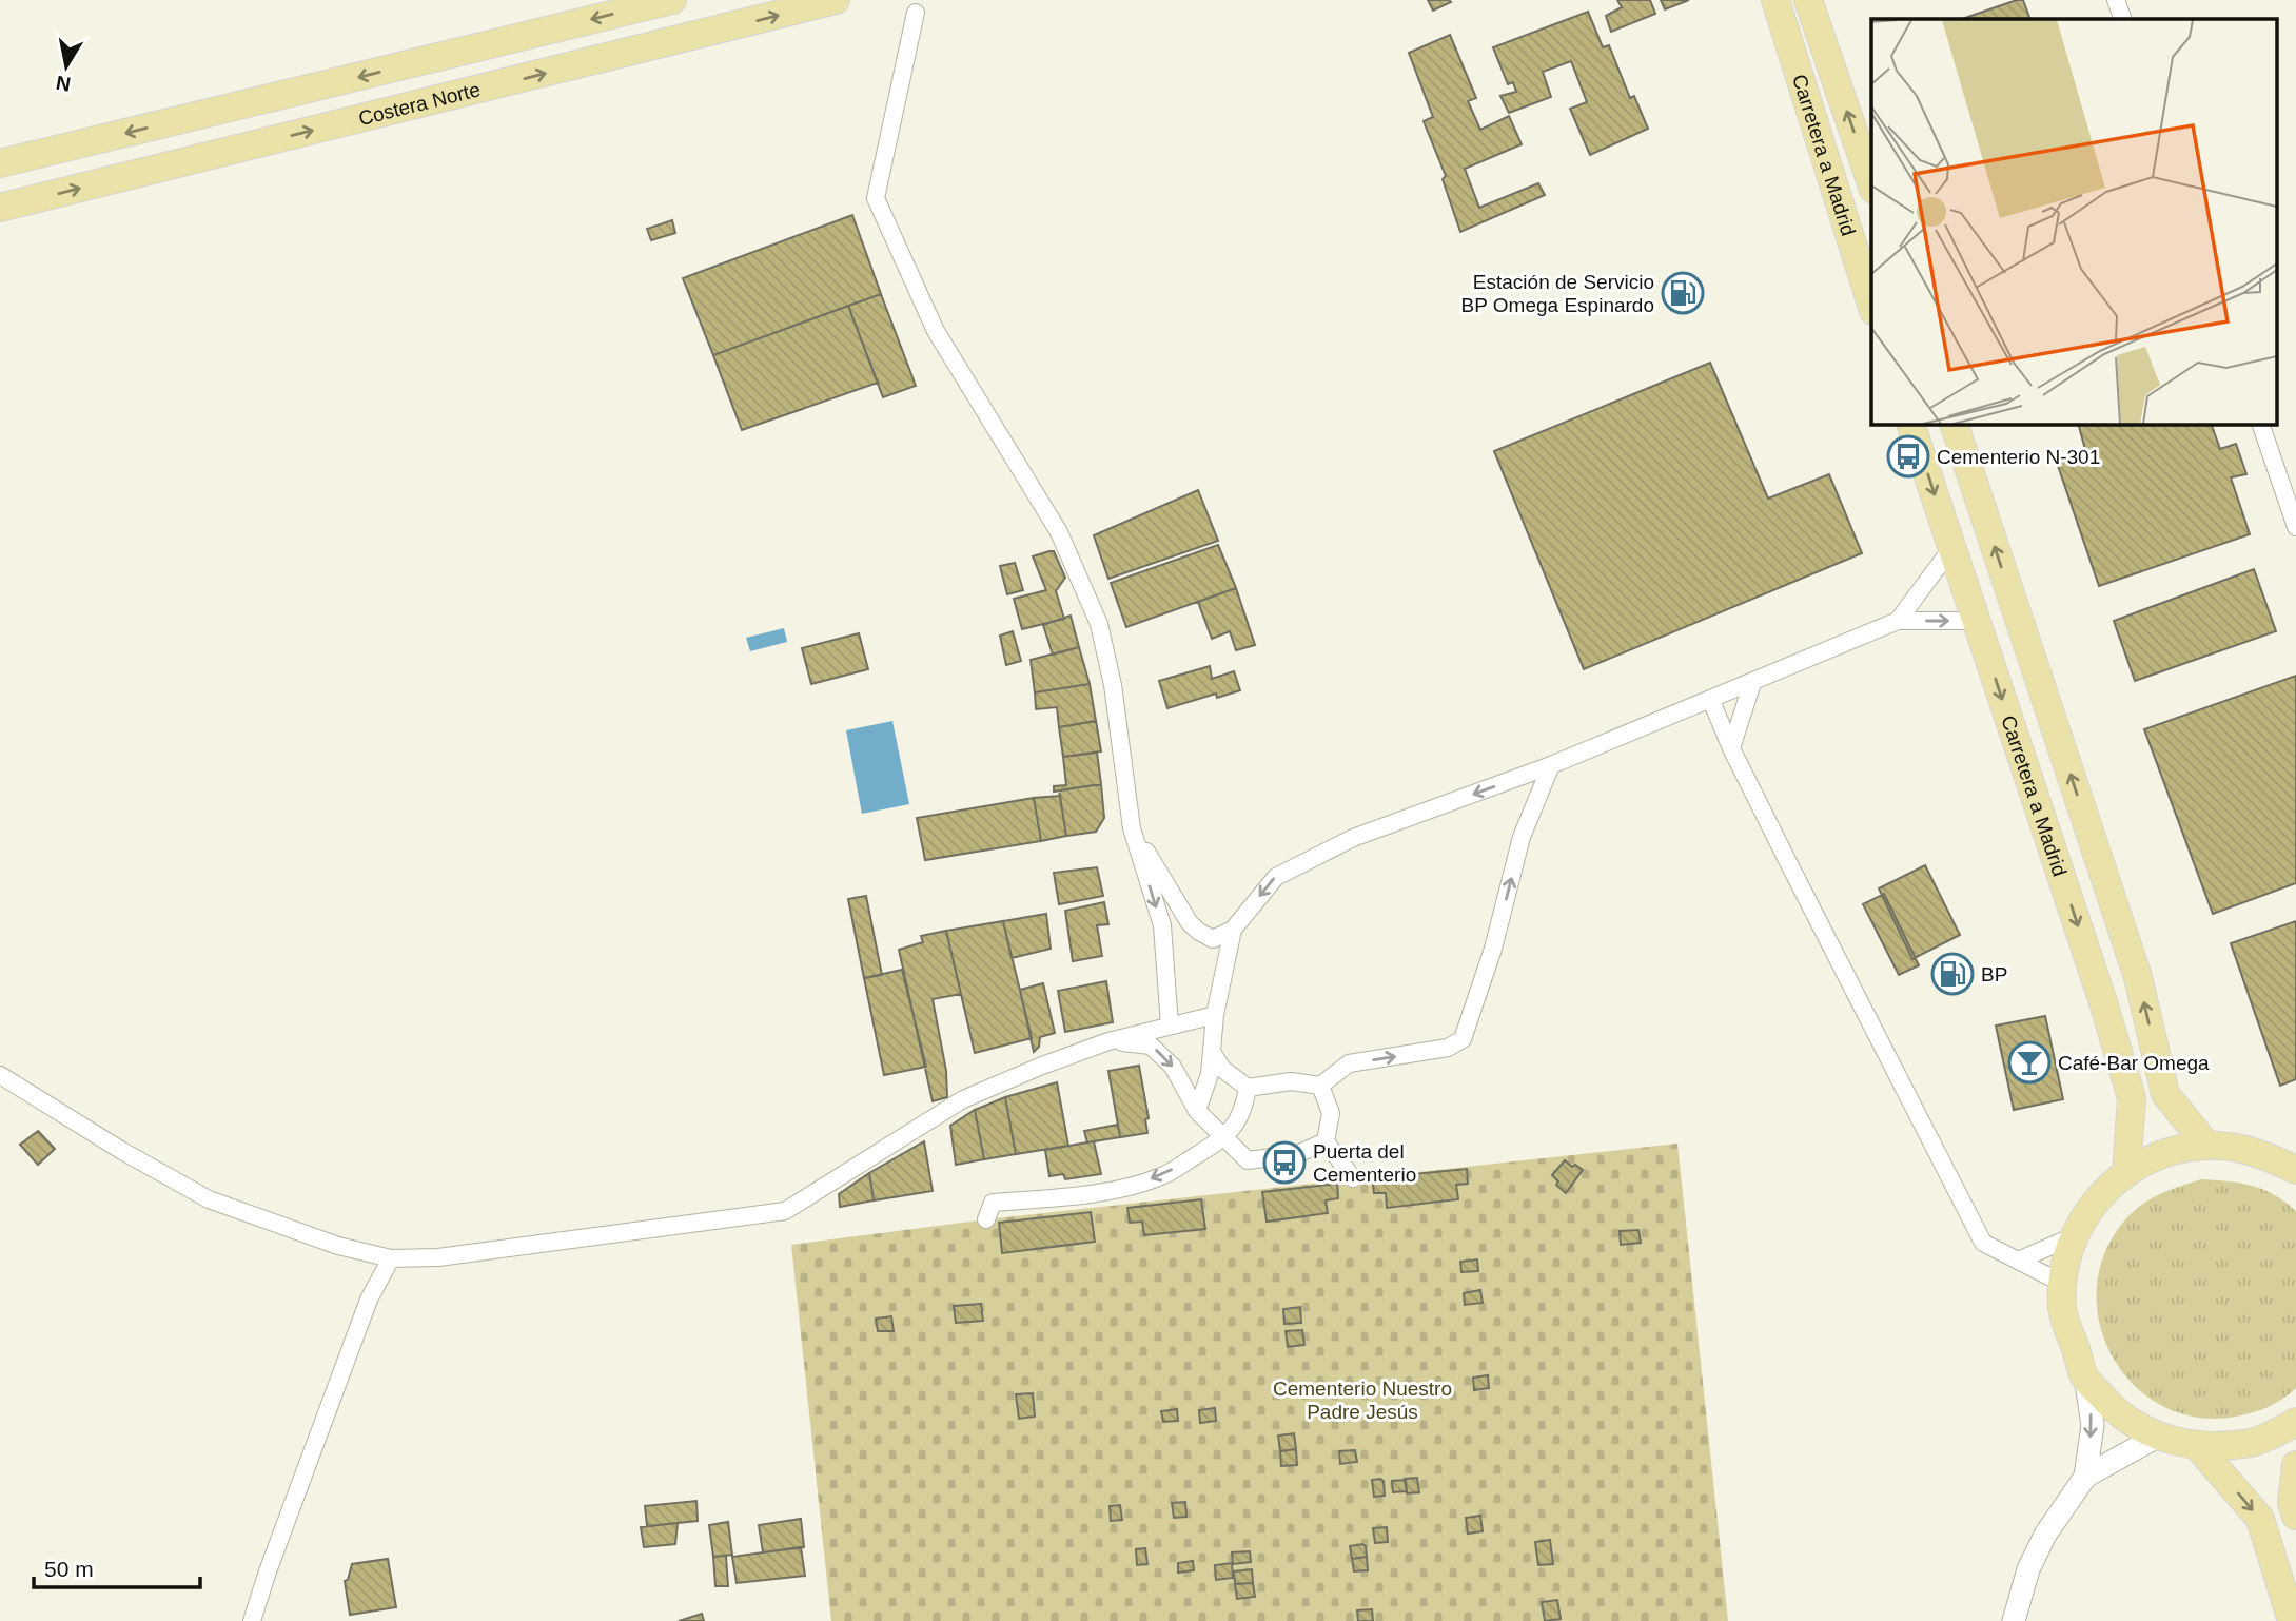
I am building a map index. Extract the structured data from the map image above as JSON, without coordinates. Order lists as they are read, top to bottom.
{
  "streets": {
    "main road": ["Costera Norte", "Carretera a Madrid"]
  },
  "parks": ["Cementerio Nuestro Padre Jesús"],
  "places": {
    "fuel station": ["Estación de Servicio BP Omega Espinardo", "BP"],
    "bus stop": ["Cementerio N-301", "Puerta del Cementerio"],
    "bar": ["Café-Bar Omega"]
  },
  "scale_bar": "50 m",
  "north": "bottom"
}
